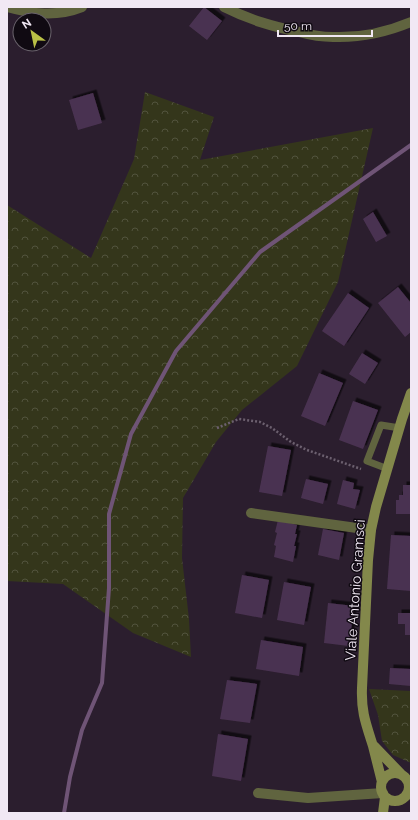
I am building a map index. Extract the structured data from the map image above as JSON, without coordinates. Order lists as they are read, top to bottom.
{
  "streets": {
    "street": ["Viale Antonio Gramsci"]
  },
  "scale_bar": "50 m",
  "north": "top left"
}
